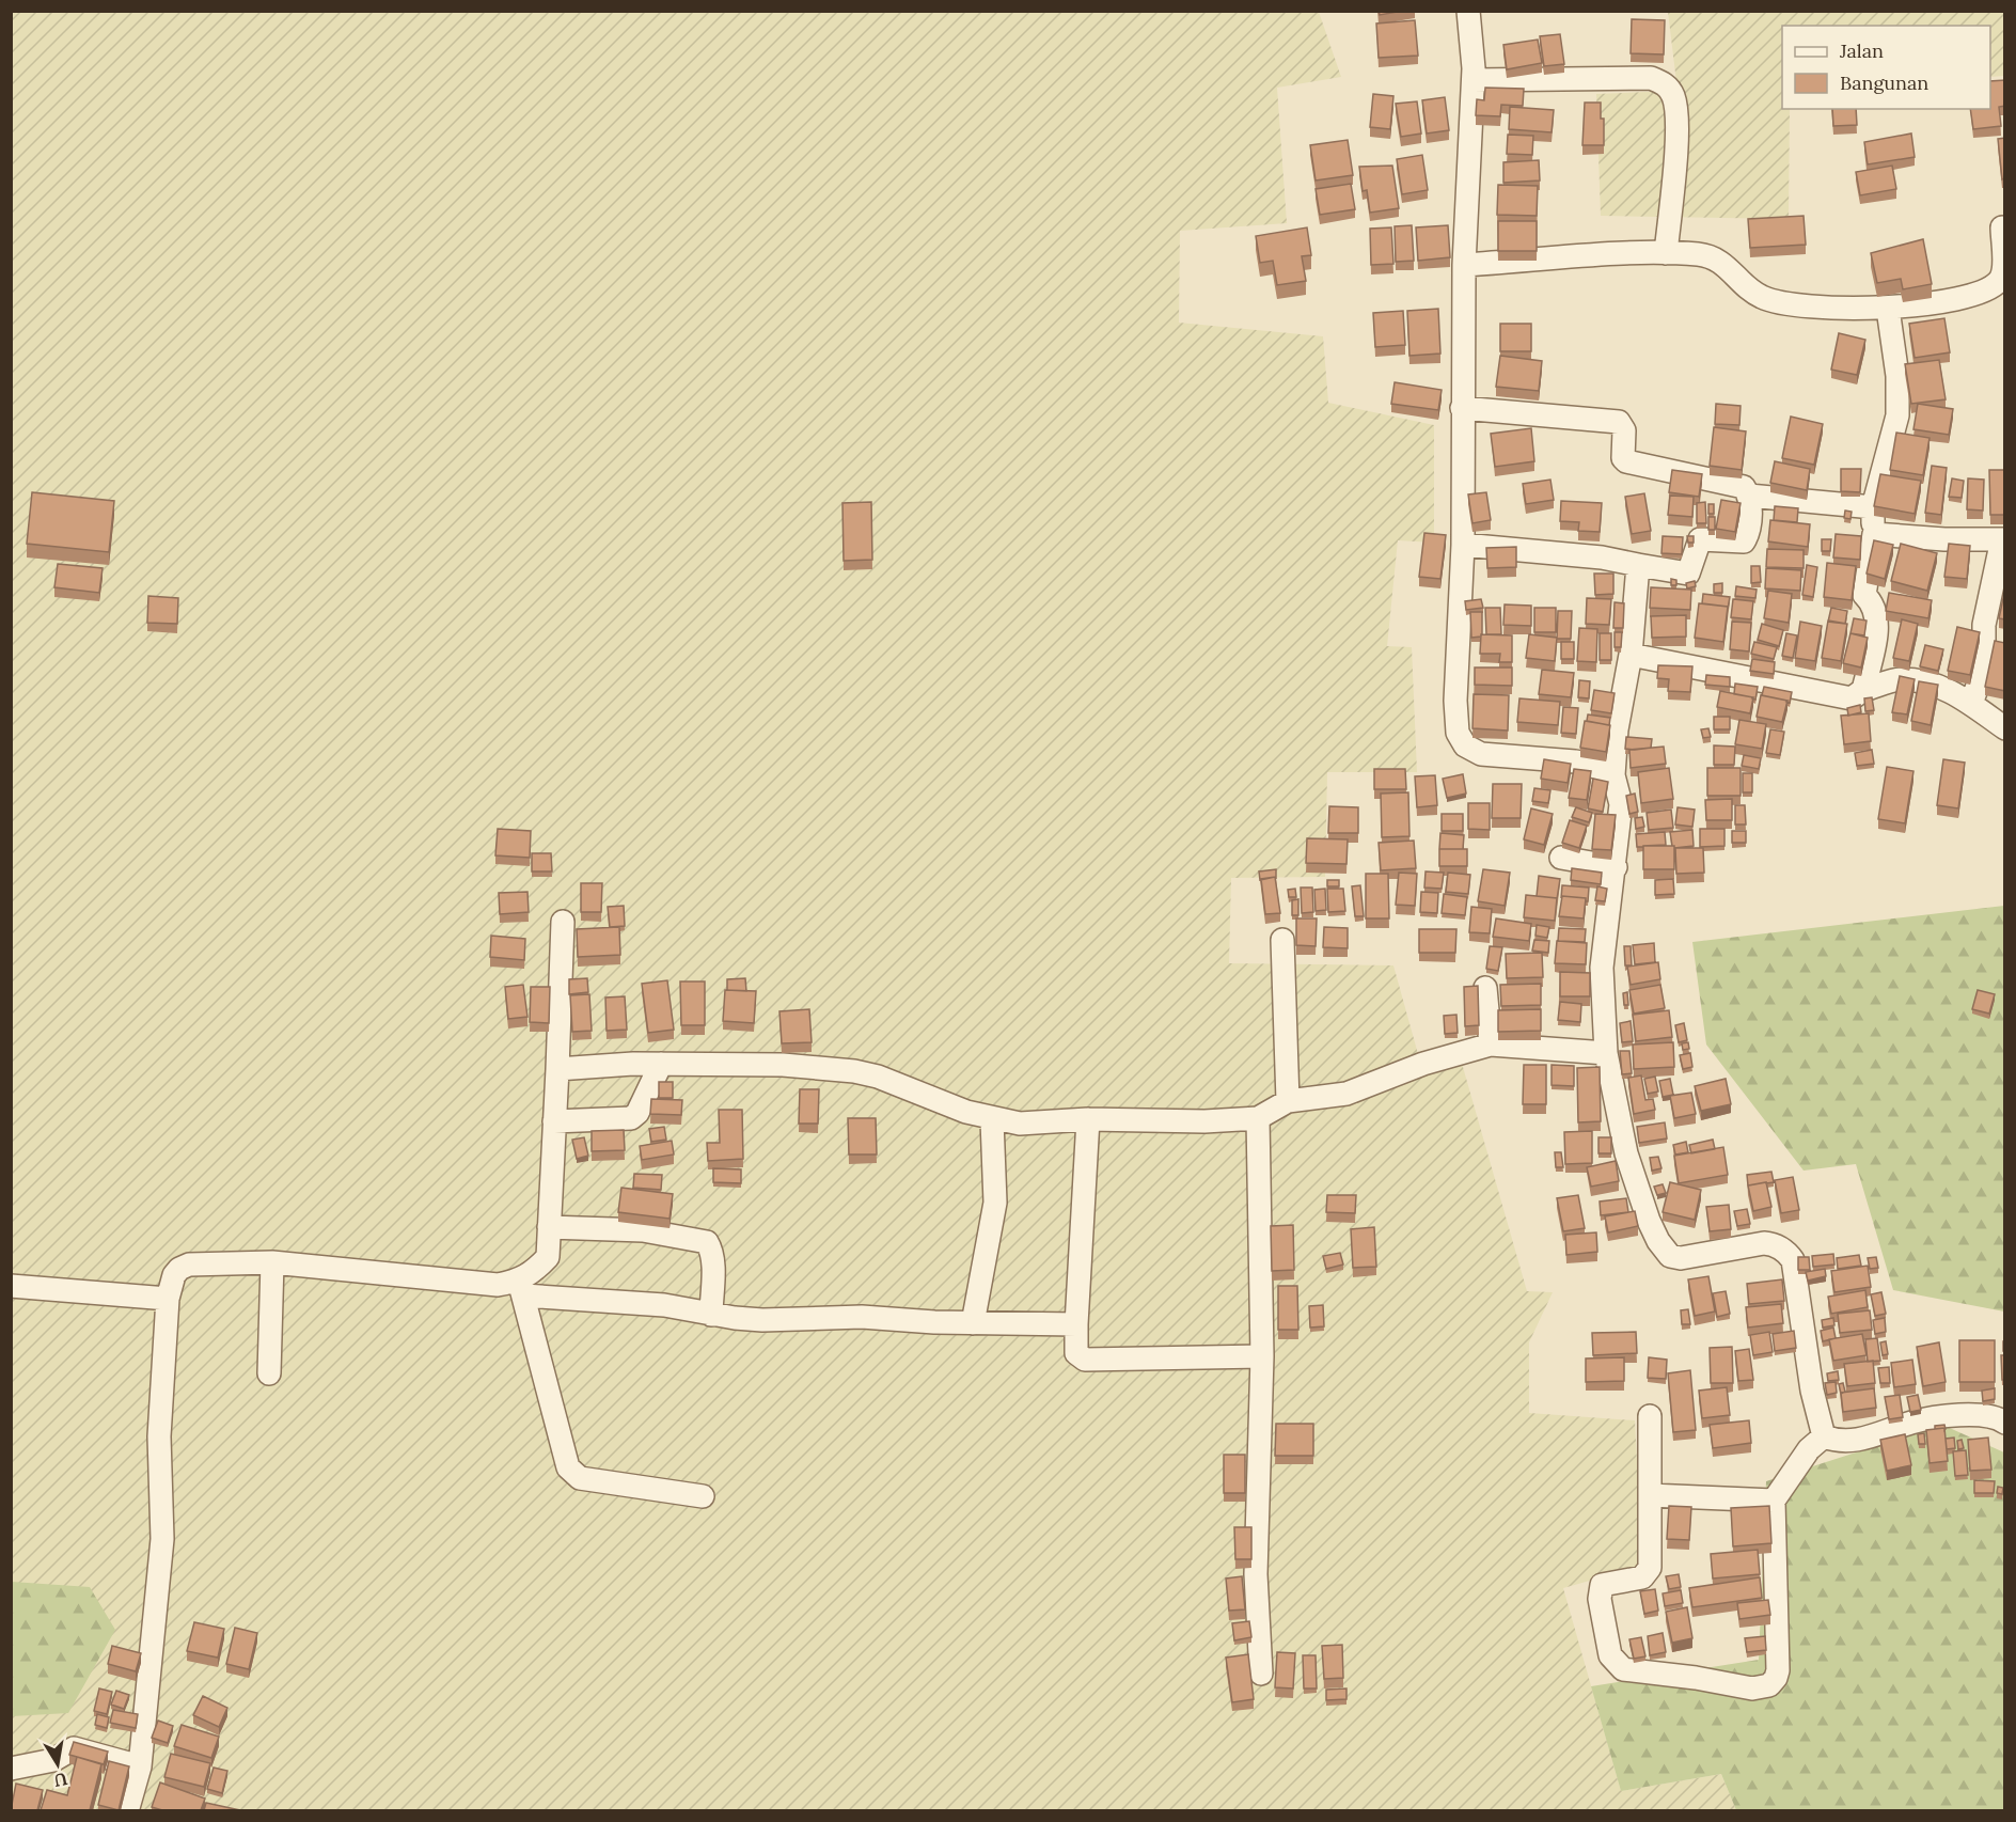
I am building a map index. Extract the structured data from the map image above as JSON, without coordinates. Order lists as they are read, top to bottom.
{
  "legend": ["Jalan", "Bangunan"],
  "north": "bottom"
}
